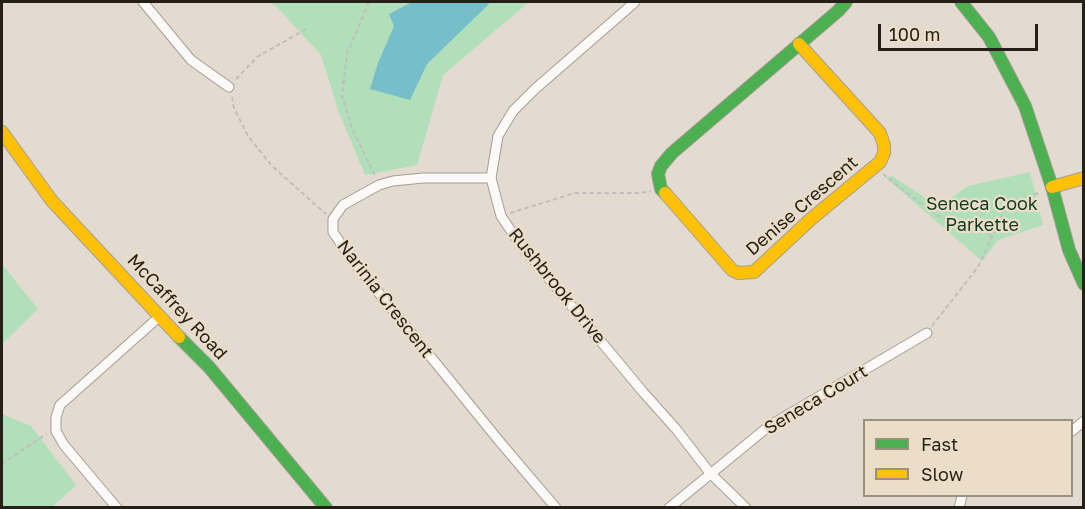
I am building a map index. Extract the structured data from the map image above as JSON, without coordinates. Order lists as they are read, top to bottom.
{
  "streets": {
    "street": [
      "Denise Crescent",
      "Rushbrook Drive",
      "Narinia Crescent",
      "McCaffrey Road",
      "Seneca Court"
    ]
  },
  "crossings": [
    ["Rushbrook Drive", "Narinia Crescent"],
    ["Rushbrook Drive", "Seneca Court"]
  ],
  "parks": ["Seneca Cook Parkette"],
  "legend": ["Fast", "Slow"],
  "scale_bar": "100 m"
}
